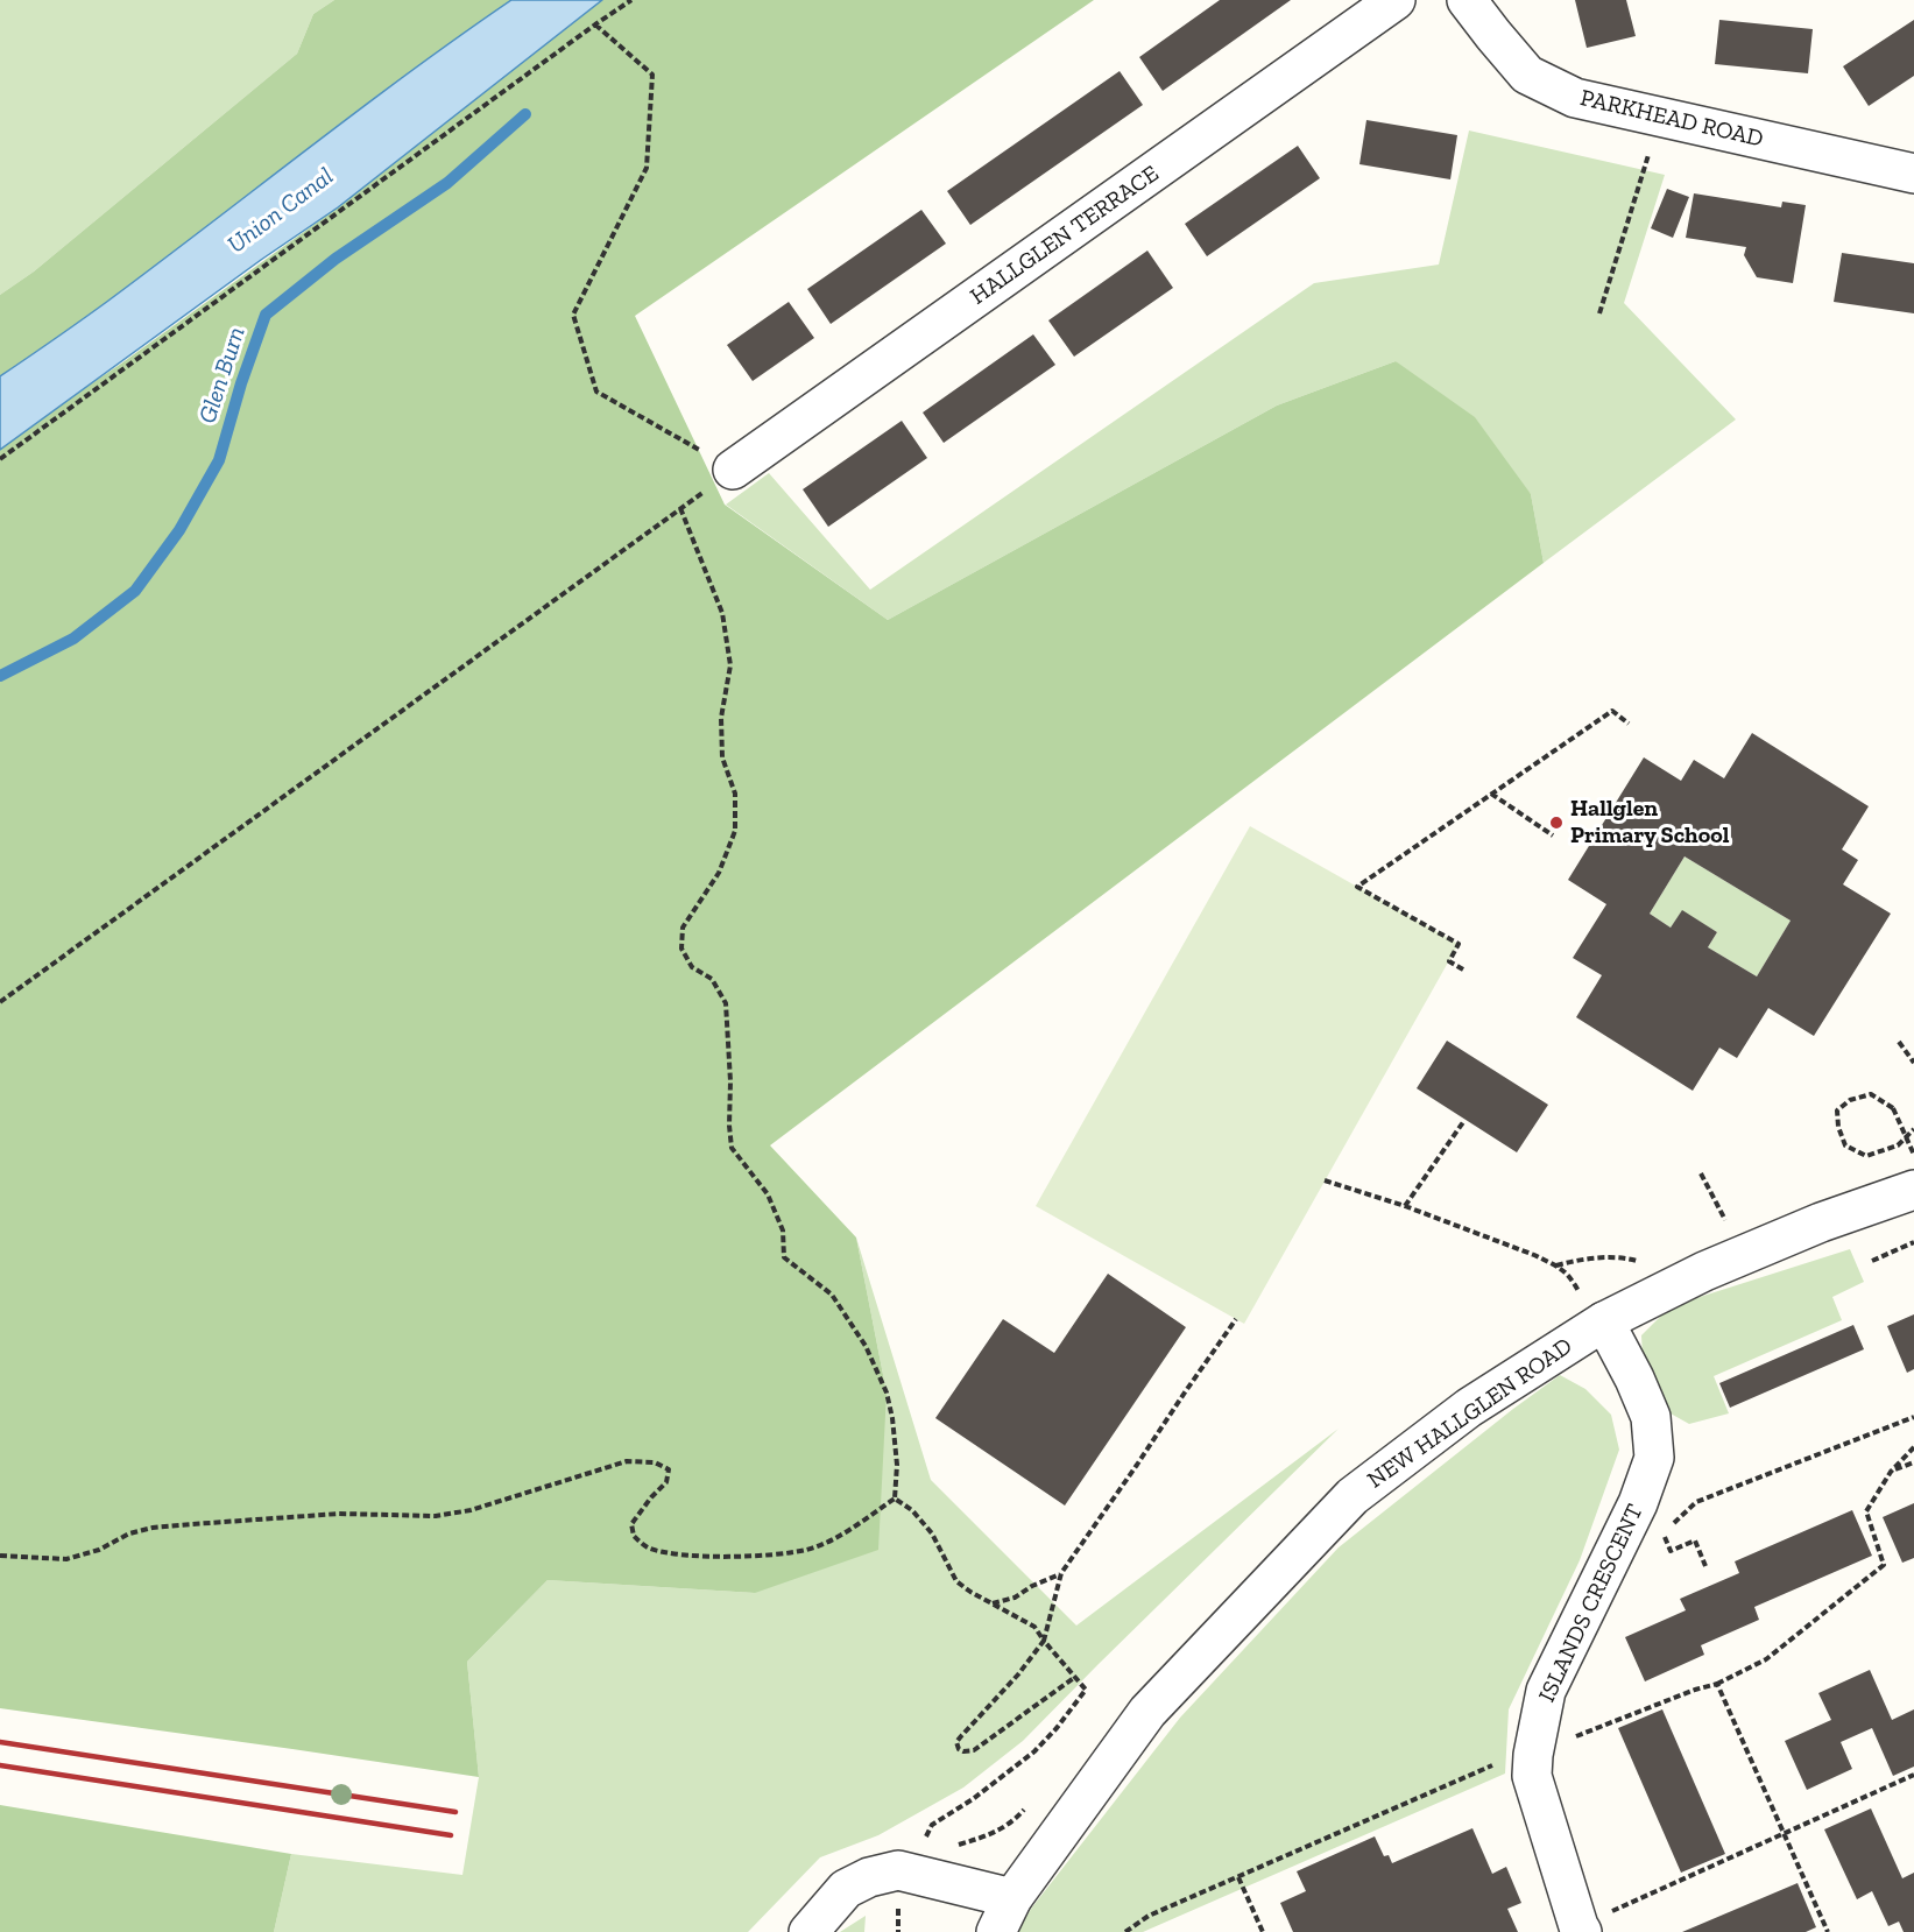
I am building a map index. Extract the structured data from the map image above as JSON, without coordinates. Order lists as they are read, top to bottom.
{
  "streets": {
    "street": [
      "PARKHEAD ROAD",
      "HALLGLEN TERRACE",
      "NEW HALLGLEN ROAD",
      "ISLANDS CRESCENT"
    ]
  },
  "crossings": [
    ["NEW HALLGLEN ROAD", "ISLANDS CRESCENT"]
  ],
  "water": ["Union Canal", "Glen Burn"],
  "places": ["Hallglen Primary School"]
}
